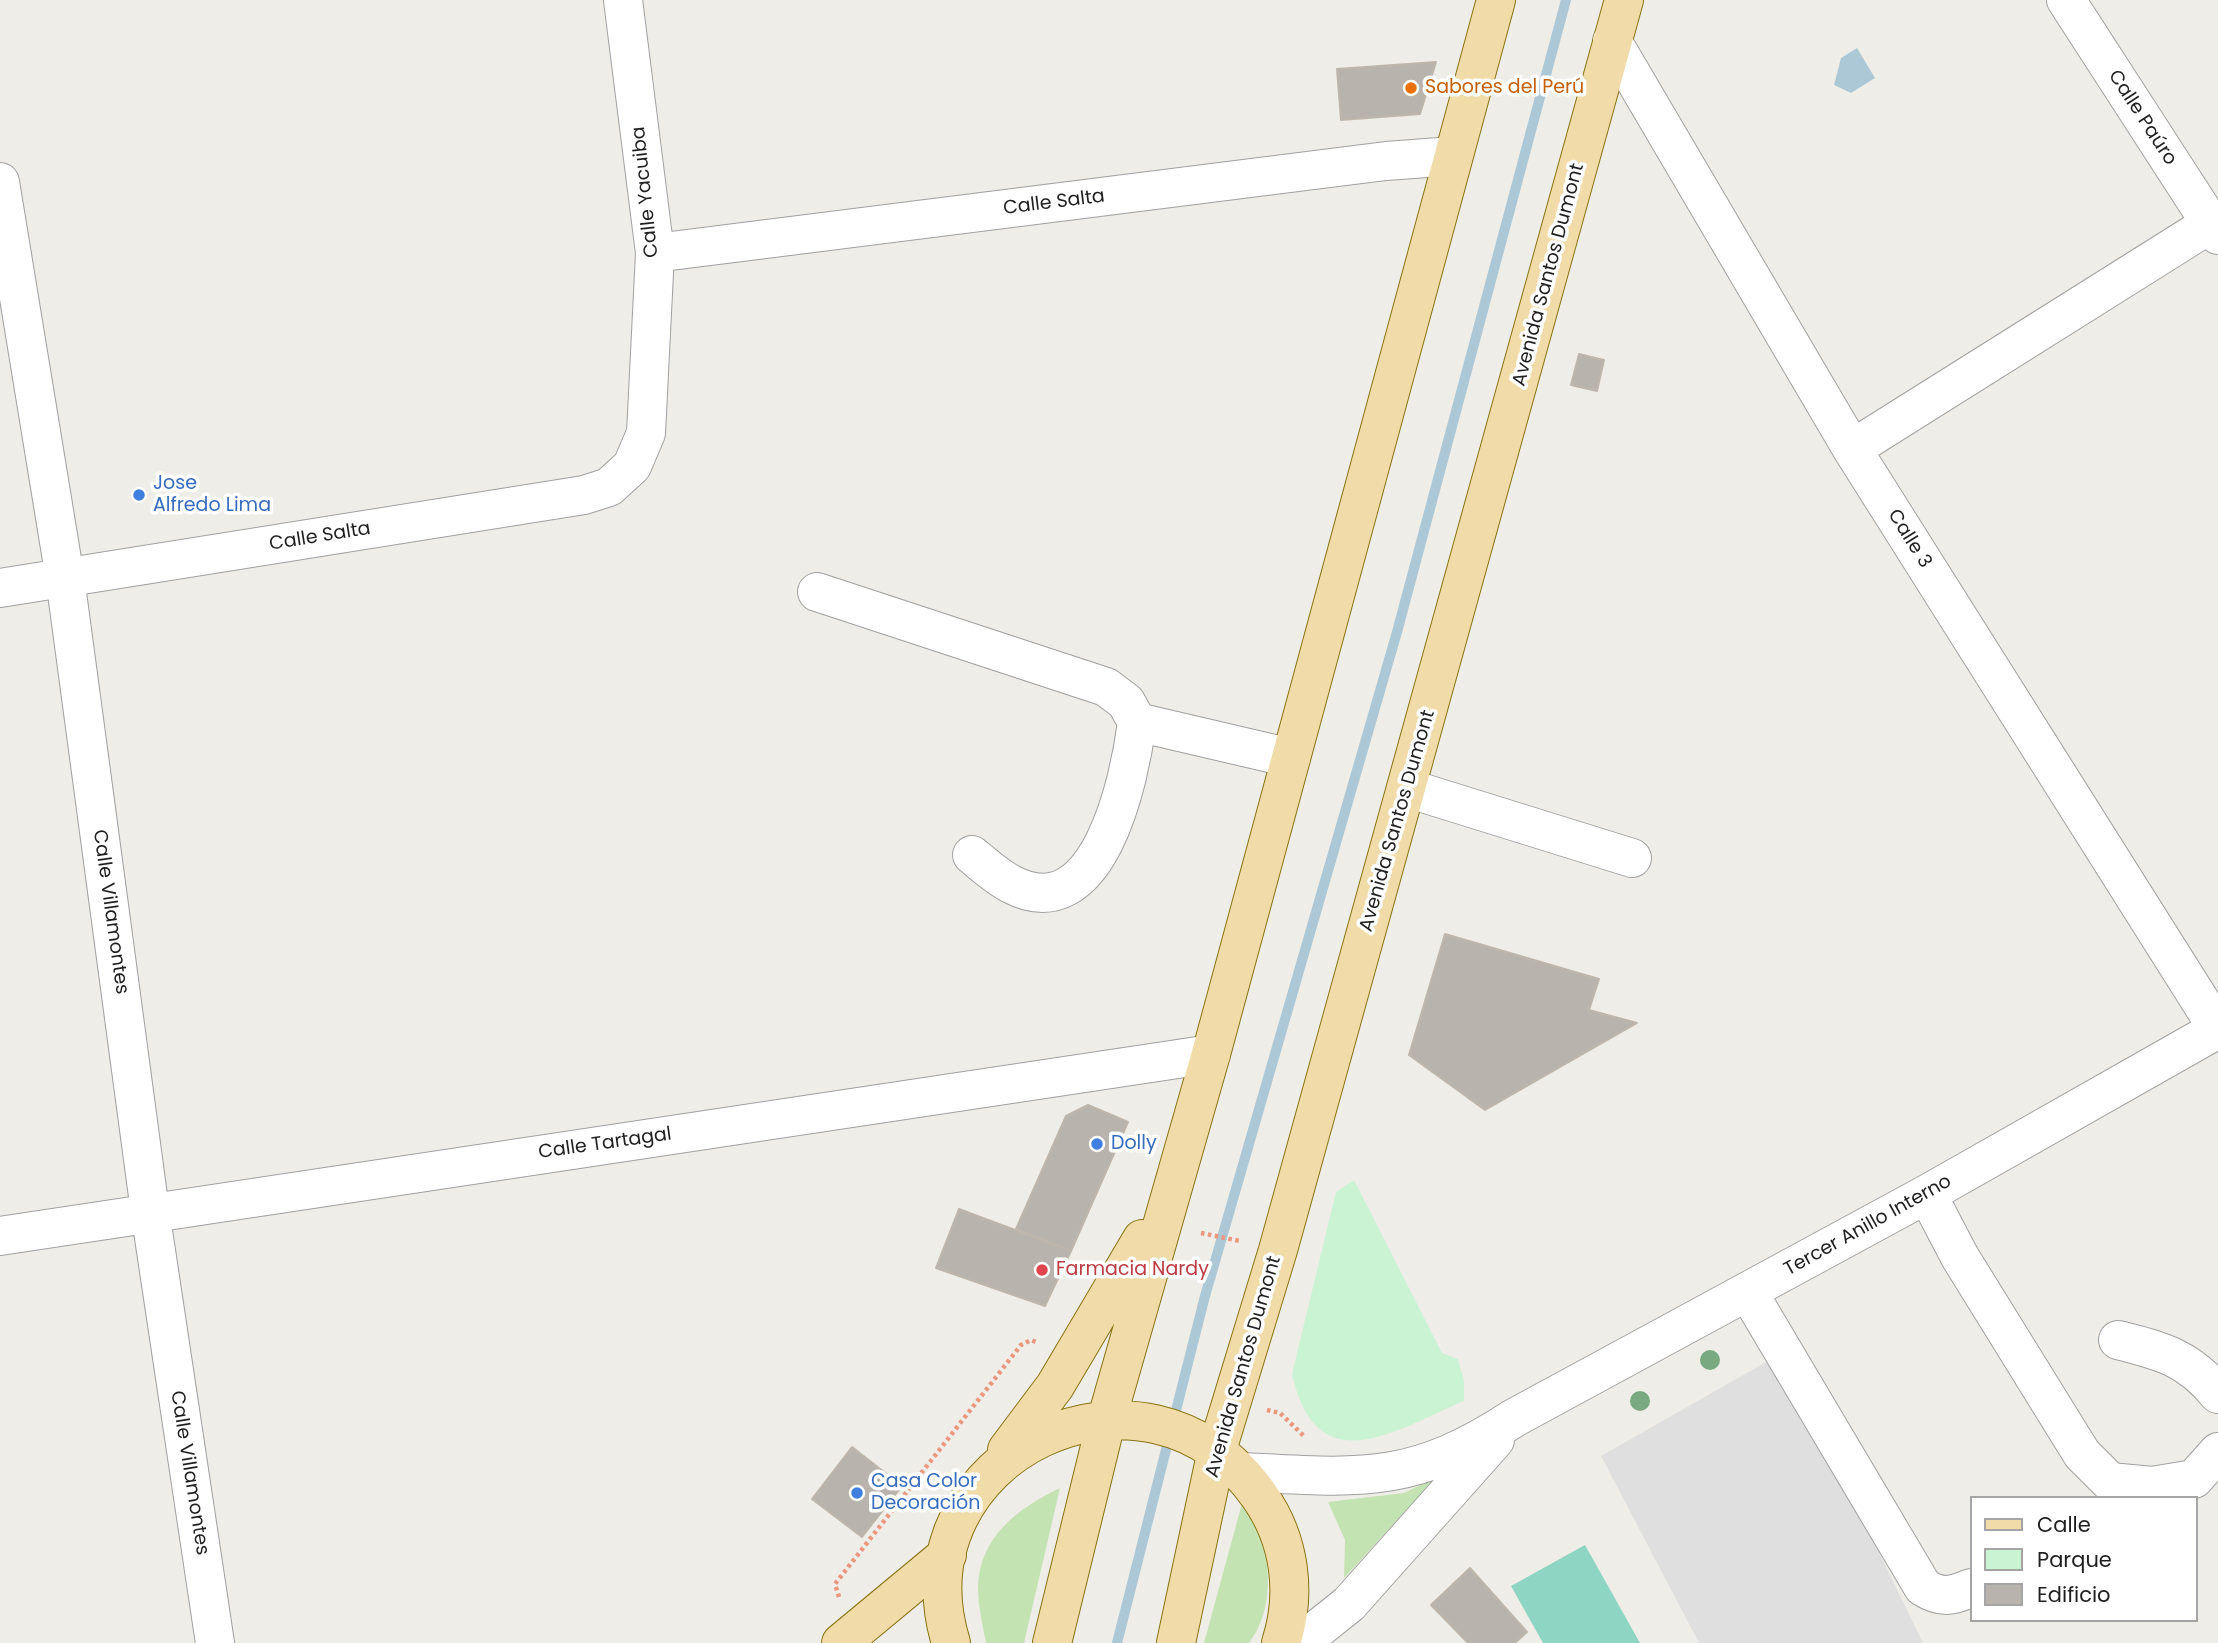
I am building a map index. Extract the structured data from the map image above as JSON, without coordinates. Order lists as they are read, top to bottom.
{
  "streets": {
    "main road": ["Avenida Santos Dumont"],
    "street": [
      "Calle Paúro",
      "Calle Yacuiba",
      "Calle Salta",
      "Calle 3",
      "Calle Villamontes",
      "Calle Tartagal",
      "Tercer Anillo Interno"
    ]
  },
  "crossings": [
    ["Calle Yacuiba", "Calle Salta"],
    ["Calle Salta", "Calle Villamontes"],
    ["Avenida Santos Dumont", "Calle 3"],
    ["Avenida Santos Dumont", "Tercer Anillo Interno"],
    ["Calle 3", "Tercer Anillo Interno"],
    ["Calle Villamontes", "Calle Tartagal"]
  ],
  "places": [
    "Sabores del Perú",
    "Jose Alfredo Lima",
    "Dolly",
    "Farmacia Nardy",
    "Casa Color Decoración"
  ],
  "legend": ["Calle", "Parque", "Edificio"]
}
